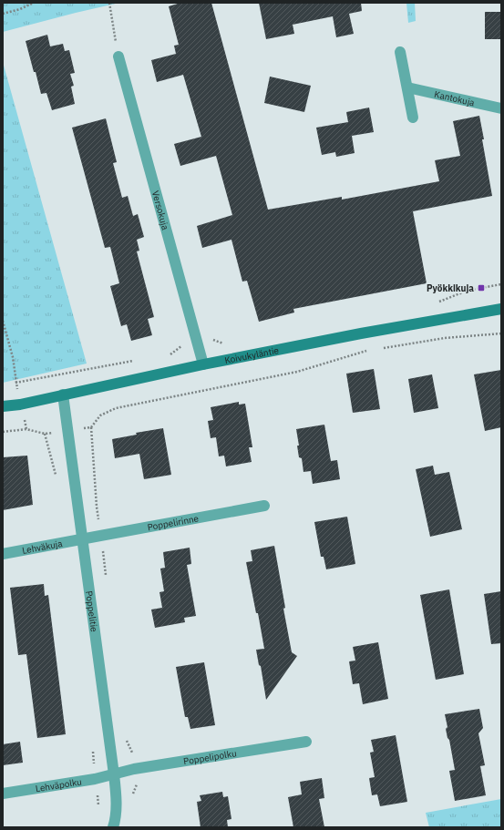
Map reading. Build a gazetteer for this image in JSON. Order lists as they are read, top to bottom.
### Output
{
  "streets": {
    "main road": ["Koivukyläntie"],
    "street": [
      "Kantokuja",
      "Versokuja",
      "Poppelirinne",
      "Lehväkuja",
      "Poppelitie",
      "Poppelipolku",
      "Lehväpolku"
    ]
  },
  "crossings": [
    ["Versokuja", "Koivukyläntie"],
    ["Koivukyläntie", "Poppelitie"],
    ["Poppelirinne", "Lehväkuja"],
    ["Poppelirinne", "Poppelitie"],
    ["Lehväkuja", "Poppelitie"],
    ["Poppelitie", "Poppelipolku"],
    ["Poppelitie", "Lehväpolku"],
    ["Poppelipolku", "Lehväpolku"]
  ],
  "places": {
    "transit": ["Pyökkikuja"]
  }
}
